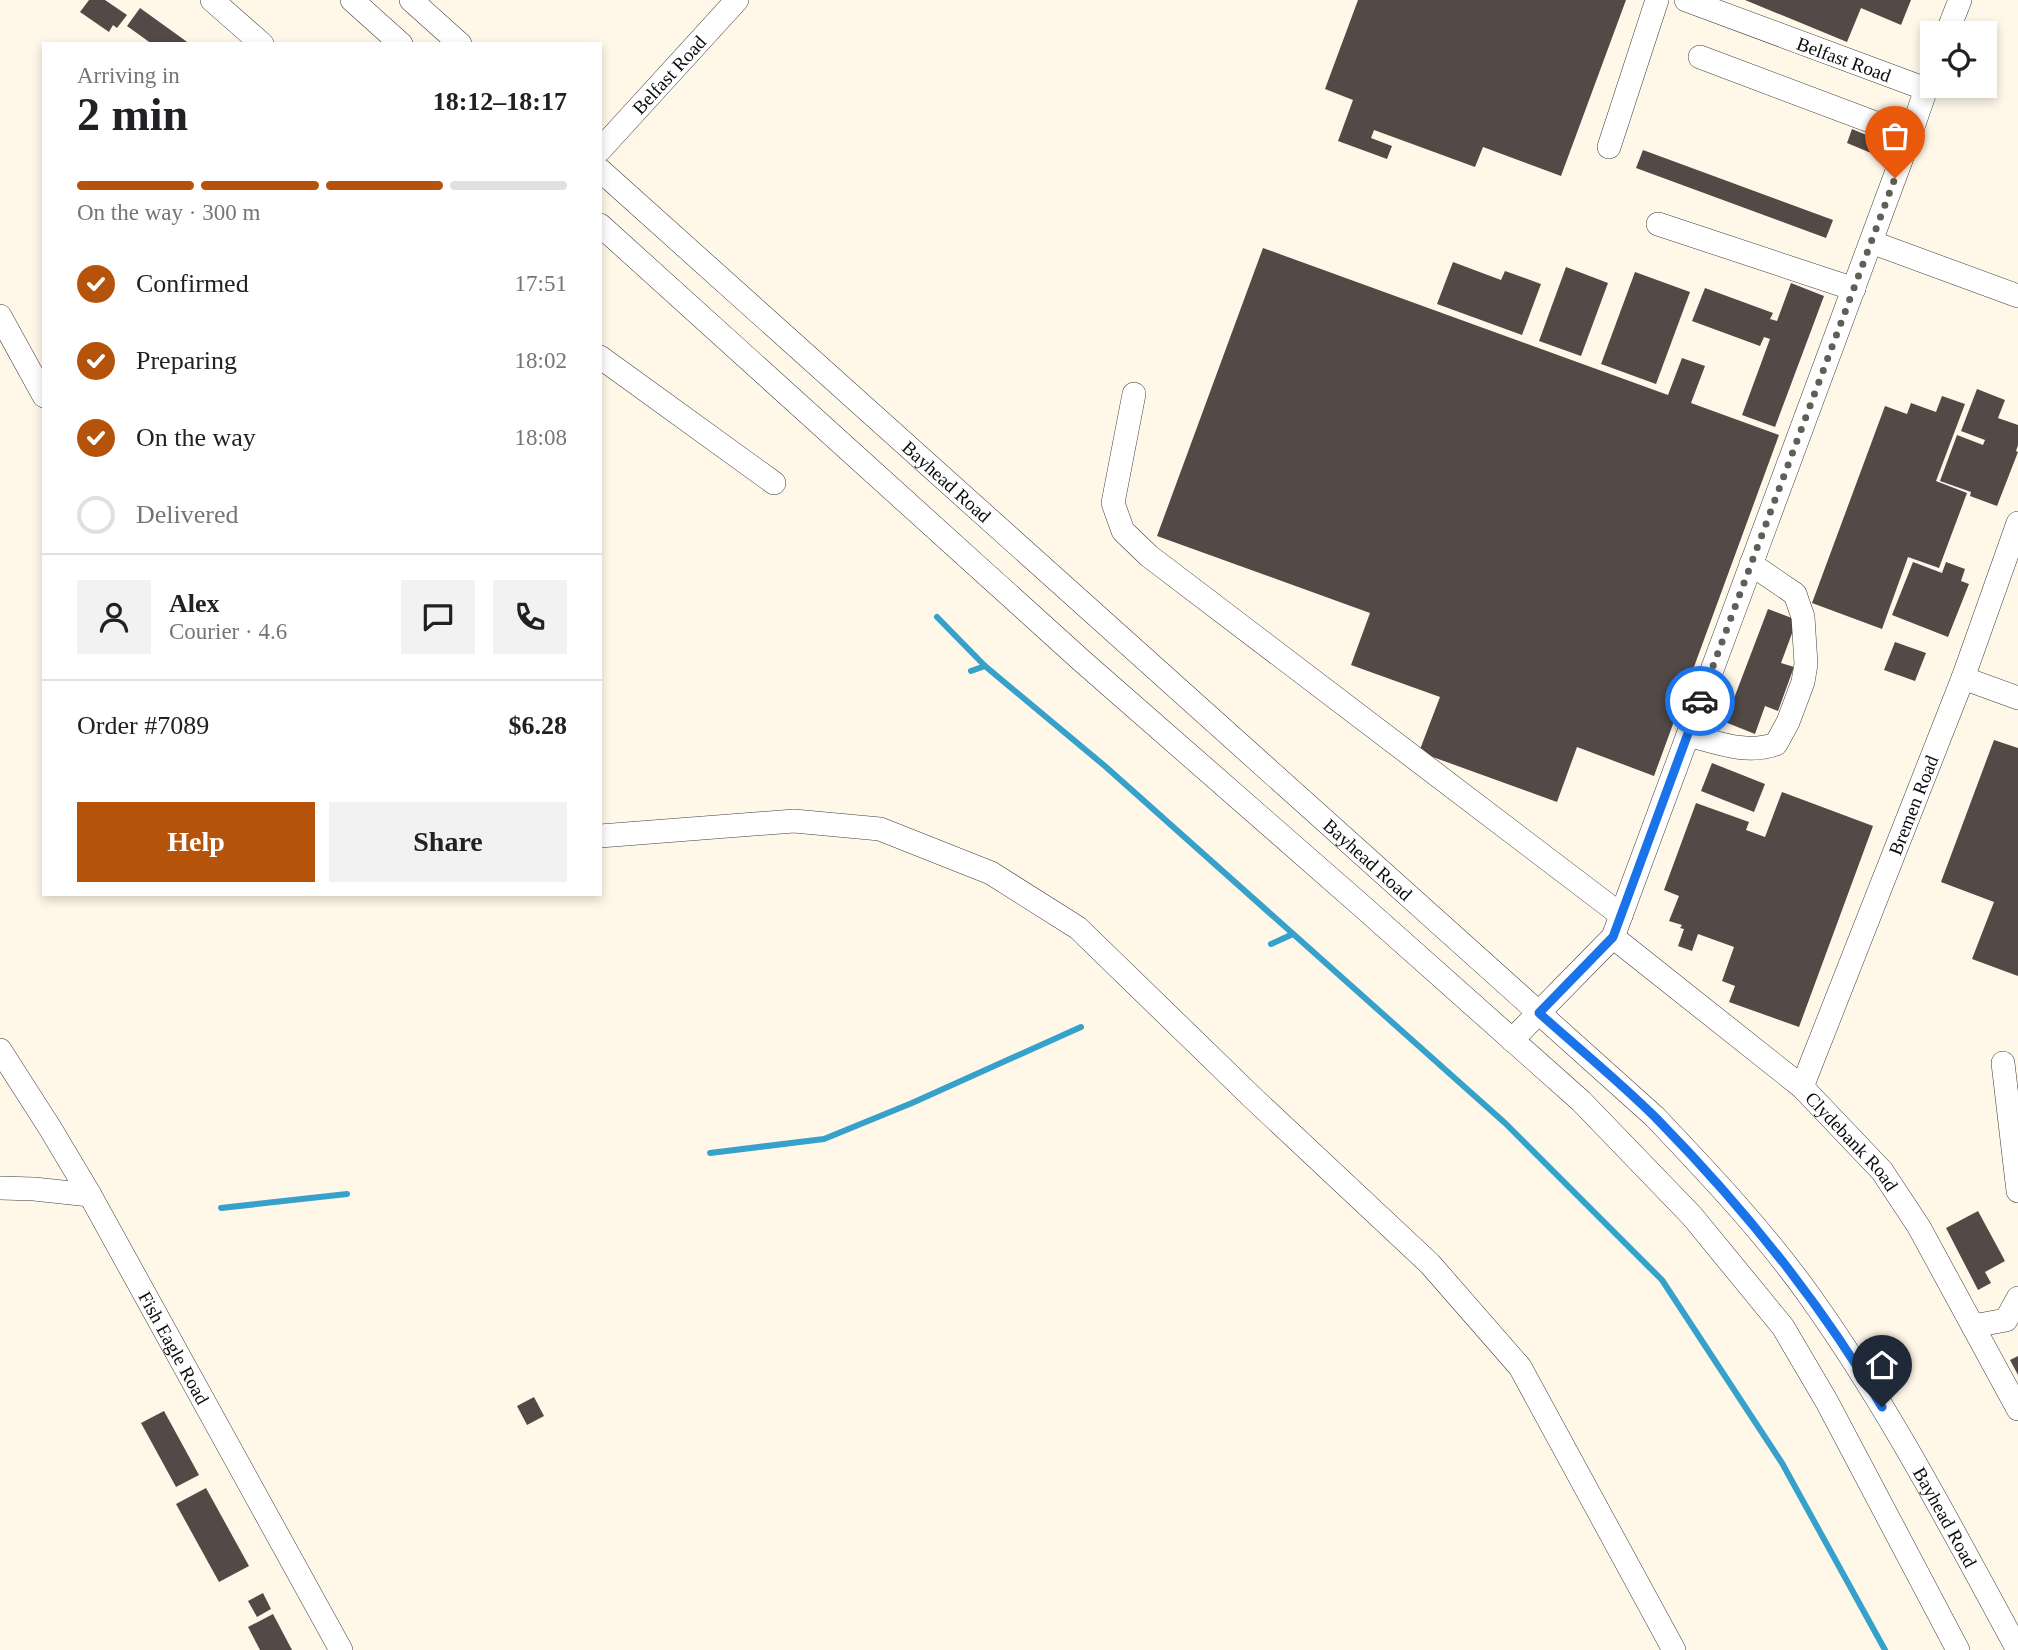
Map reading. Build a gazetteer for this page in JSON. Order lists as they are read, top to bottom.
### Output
{
  "streets": {
    "street": [
      "Belfast Road",
      "Bayhead Road",
      "Bremen Road",
      "Clydebank Road",
      "Fish Eagle Road"
    ]
  },
  "crossings": [
    ["Belfast Road", "Bayhead Road"],
    ["Belfast Road", "Clydebank Road"],
    ["Bremen Road", "Clydebank Road"]
  ],
  "page": {
    "heading": ["2 min", "Arriving in", "18:12–18:17"],
    "panel": [
      "Alex",
      "Courier · 4.6",
      "Order #7089",
      "$6.28"
    ],
    "bar": "On the way · 300 m",
    "list": [
      ["Confirmed", "17:51"],
      ["Preparing", "18:02"],
      ["On the way", "18:08"],
      "Delivered"
    ],
    "buttons": ["Help", "Share"]
  }
}
